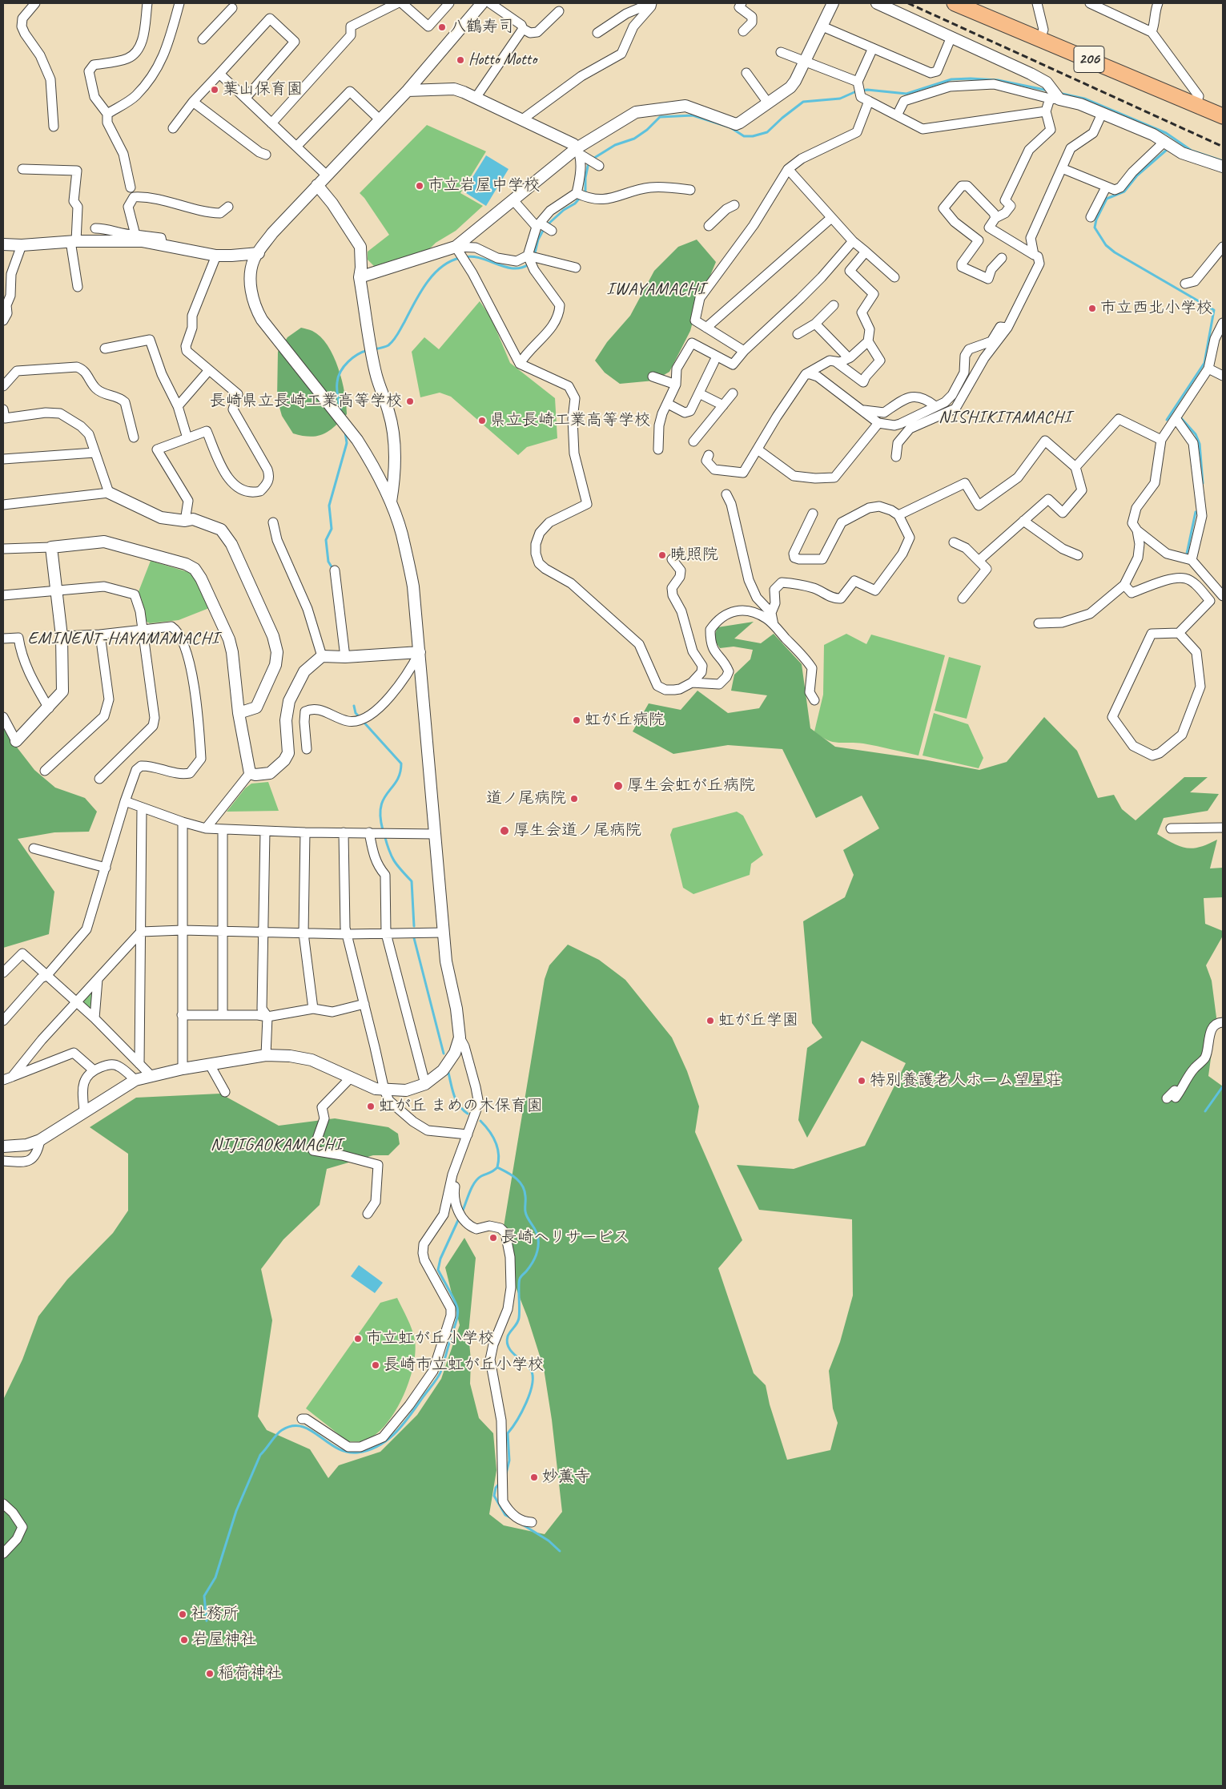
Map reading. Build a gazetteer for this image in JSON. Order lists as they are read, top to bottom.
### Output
{
  "streets": {
    "highway": ["206"]
  },
  "districts": [
    "IWAYAMACHI",
    "NISHIKITAMACHI",
    "EMINENT-HAYAMAMACHI",
    "NIJIGAOKAMACHI"
  ],
  "places": [
    "八鶴寿司",
    "Hotto Motto",
    "葉山保育園",
    "市立岩屋中学校",
    "市立西北小学校",
    "長崎県立長崎工業高等学校",
    "県立長崎工業高等学校",
    "暁照院",
    "虹が丘病院",
    "厚生会虹が丘病院",
    "道ノ尾病院",
    "厚生会道ノ尾病院",
    "虹が丘学園",
    "特別養護老人ホーム望星荘",
    "虹が丘 まめの木保育園",
    "長崎ヘリサービス",
    "市立虹が丘小学校",
    "長崎市立虹が丘小学校",
    "妙薫寺",
    "社務所",
    "岩屋神社",
    "稲荷神社"
  ]
}
